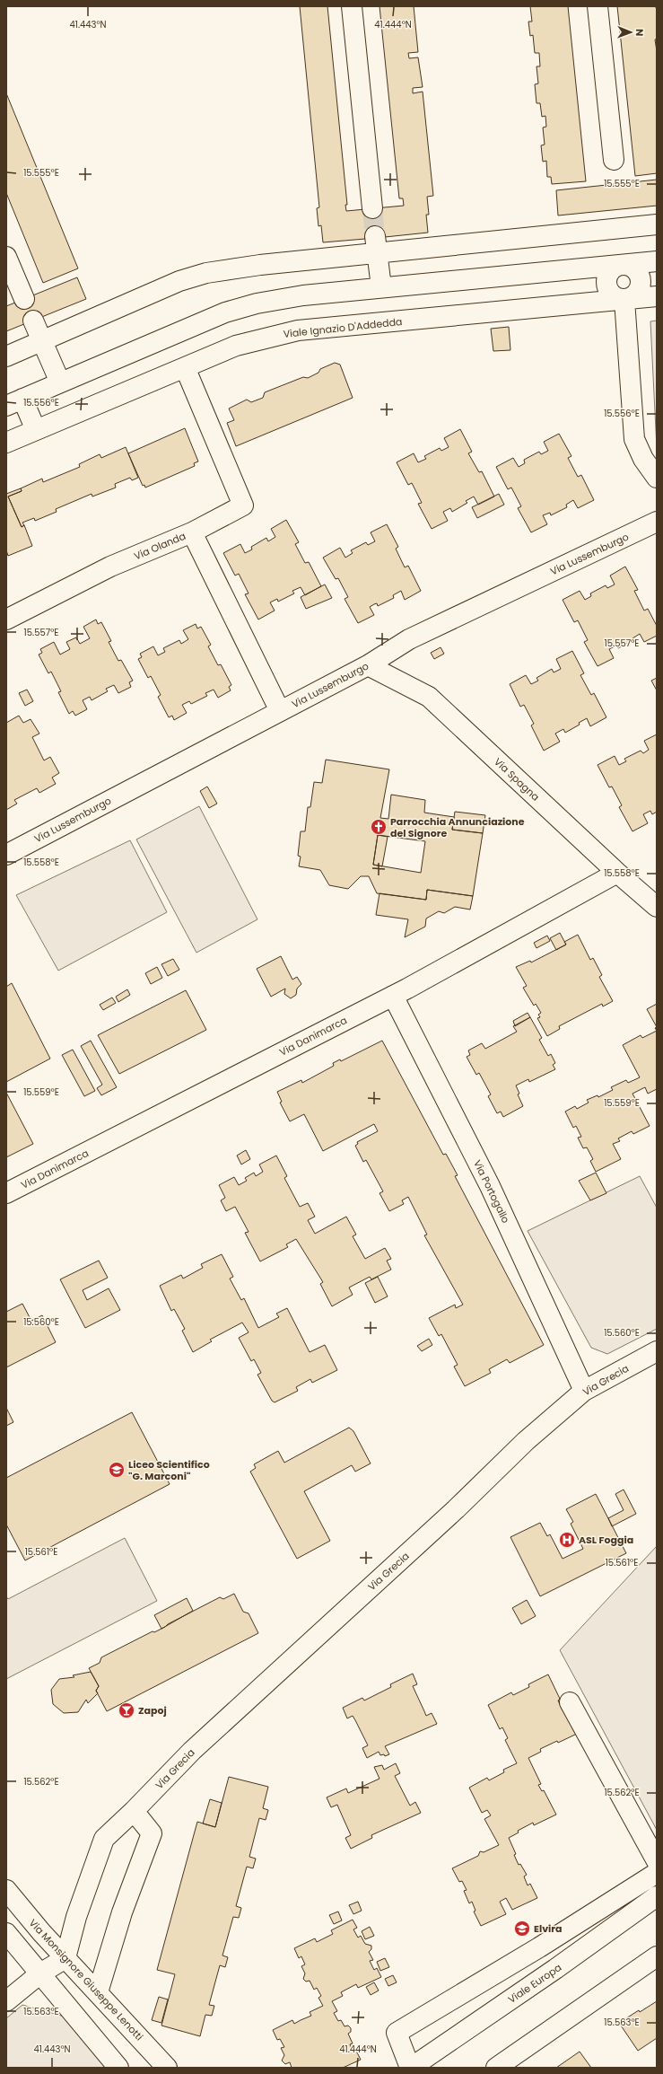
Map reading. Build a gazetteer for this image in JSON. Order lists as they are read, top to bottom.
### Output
{
  "streets": {
    "street": [
      "Viale Ignazio D'Addedda",
      "Via Olanda",
      "Via Lussemburgo",
      "Via Spagna",
      "Via Danimarca",
      "Via Portogallo",
      "Via Grecia",
      "Via Monsignore Giuseppe Lenotti",
      "Viale Europa"
    ]
  },
  "crossings": [
    ["Via Olanda", "Via Lussemburgo"],
    ["Via Lussemburgo", "Via Spagna"],
    ["Via Spagna", "Via Danimarca"],
    ["Via Danimarca", "Via Portogallo"],
    ["Via Portogallo", "Via Grecia"],
    ["Via Grecia", "Via Monsignore Giuseppe Lenotti"]
  ],
  "places": {
    "church": ["Parrocchia Annunciazione del Signore"],
    "school or university": ["Liceo Scientifico \"G. Marconi\"", "Elvira"],
    "hospital": ["ASL Foggia"],
    "bar": ["Zapoj"]
  },
  "north": "right",
  "coordinates": [
    "41.443°N",
    "41.444°N",
    "15.555°E",
    "15.556°E",
    "15.557°E",
    "15.558°E",
    "15.559°E",
    "15.560°E",
    "15.561°E",
    "15.562°E",
    "15.563°E"
  ]
}
